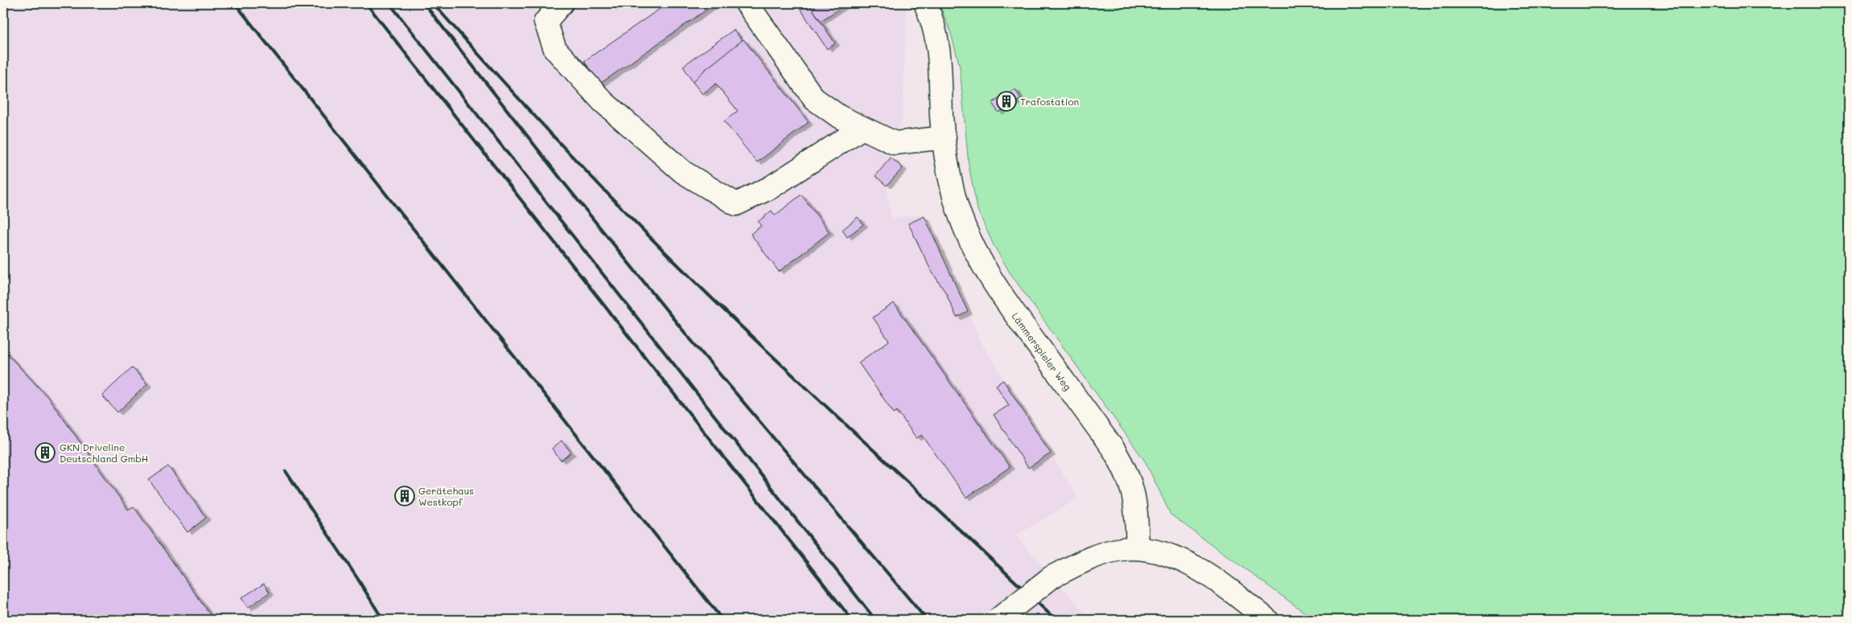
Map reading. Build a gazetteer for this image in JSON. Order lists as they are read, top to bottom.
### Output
{
  "streets": {
    "street": ["Lämmerspieler Weg"]
  },
  "places": {
    "building": ["Trafostation", "GKN Driveline Deutschland GmbH", "Gerätehaus Westkopf"]
  }
}
